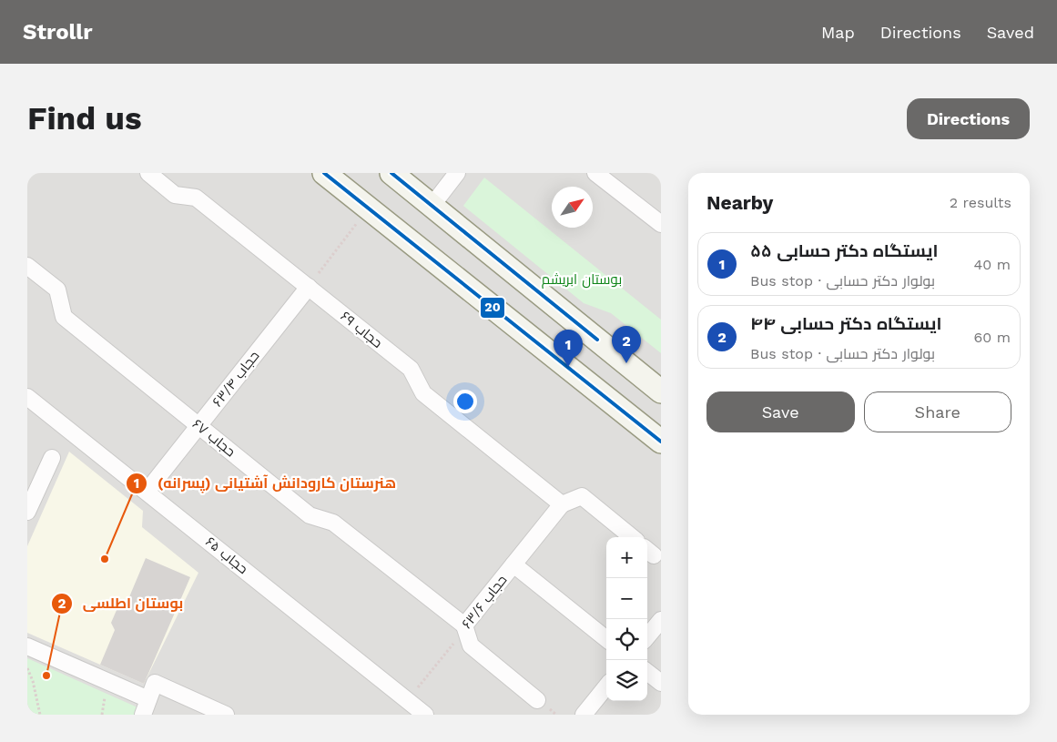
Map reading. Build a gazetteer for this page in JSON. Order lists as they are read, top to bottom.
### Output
{
  "streets": {
    "street": [
      "حجاب ۶۹",
      "حجاب ۶۳/۴",
      "حجاب ۶۷",
      "حجاب ۶۵",
      "حجاب ۶۳/۶"
    ]
  },
  "crossings": [
    ["حجاب ۶۹", "حجاب ۶۳/۴"],
    ["حجاب ۶۹", "حجاب ۶۳/۶"],
    ["حجاب ۶۳/۴", "حجاب ۶۷"],
    ["حجاب ۶۳/۴", "حجاب ۶۵"],
    ["حجاب ۶۷", "حجاب ۶۳/۶"],
    ["حجاب ۶۵", "حجاب ۶۳/۶"]
  ],
  "parks": ["بوستان ابریشم"],
  "places": ["هنرستان کارودانش آشتیانی (پسرانه)", "بوستان اطلسی"],
  "lines": ["transit line 20"],
  "north": "top right",
  "page": {
    "header": "Strollr",
    "nav": ["Map", "Directions", "Saved"],
    "buttons": [
      "Directions",
      ["Save", "Share"]
    ],
    "title": "Find us",
    "heading": ["Nearby", "2 results"],
    "list": [
      {
        "mark": "1",
        "name": "ایستگاه دکتر حسابی ۵۵",
        "note": "Bus stop · بولوار دکتر حسابی",
        "value": "40 m"
      },
      {
        "mark": "2",
        "name": "ایستگاه دکتر حسابی ۴۴",
        "note": "Bus stop · بولوار دکتر حسابی",
        "value": "60 m"
      }
    ],
    "pins": ["2", "1"],
    "map_buttons": ["+", "−"]
  }
}
